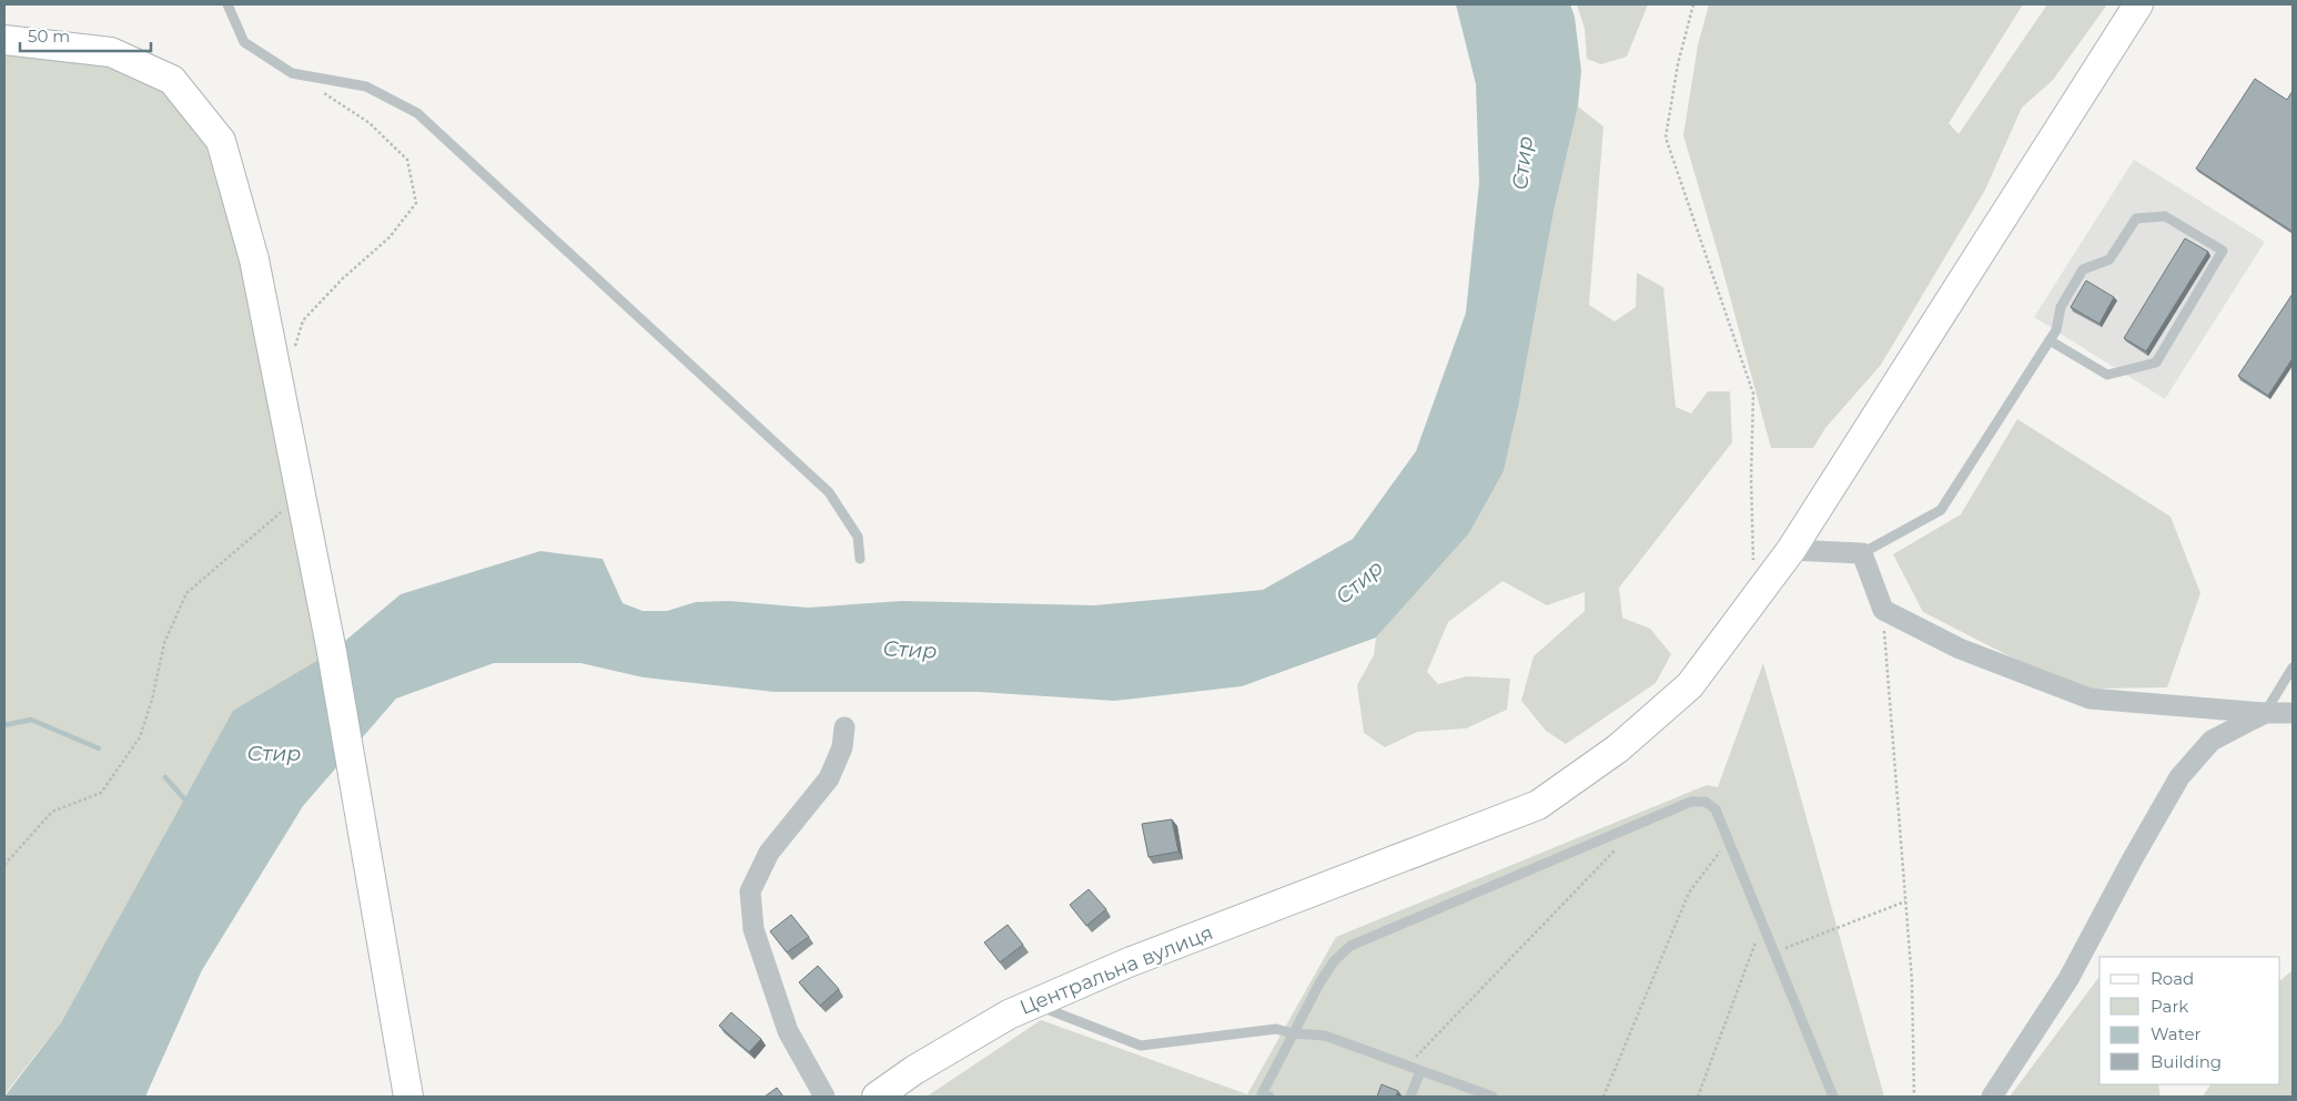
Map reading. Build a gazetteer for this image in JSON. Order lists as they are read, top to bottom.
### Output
{
  "streets": {
    "street": ["Центральна вулиця"]
  },
  "water": ["Стир"],
  "legend": [
    "Road",
    "Park",
    "Water",
    "Building"
  ],
  "scale_bar": "50 m"
}
